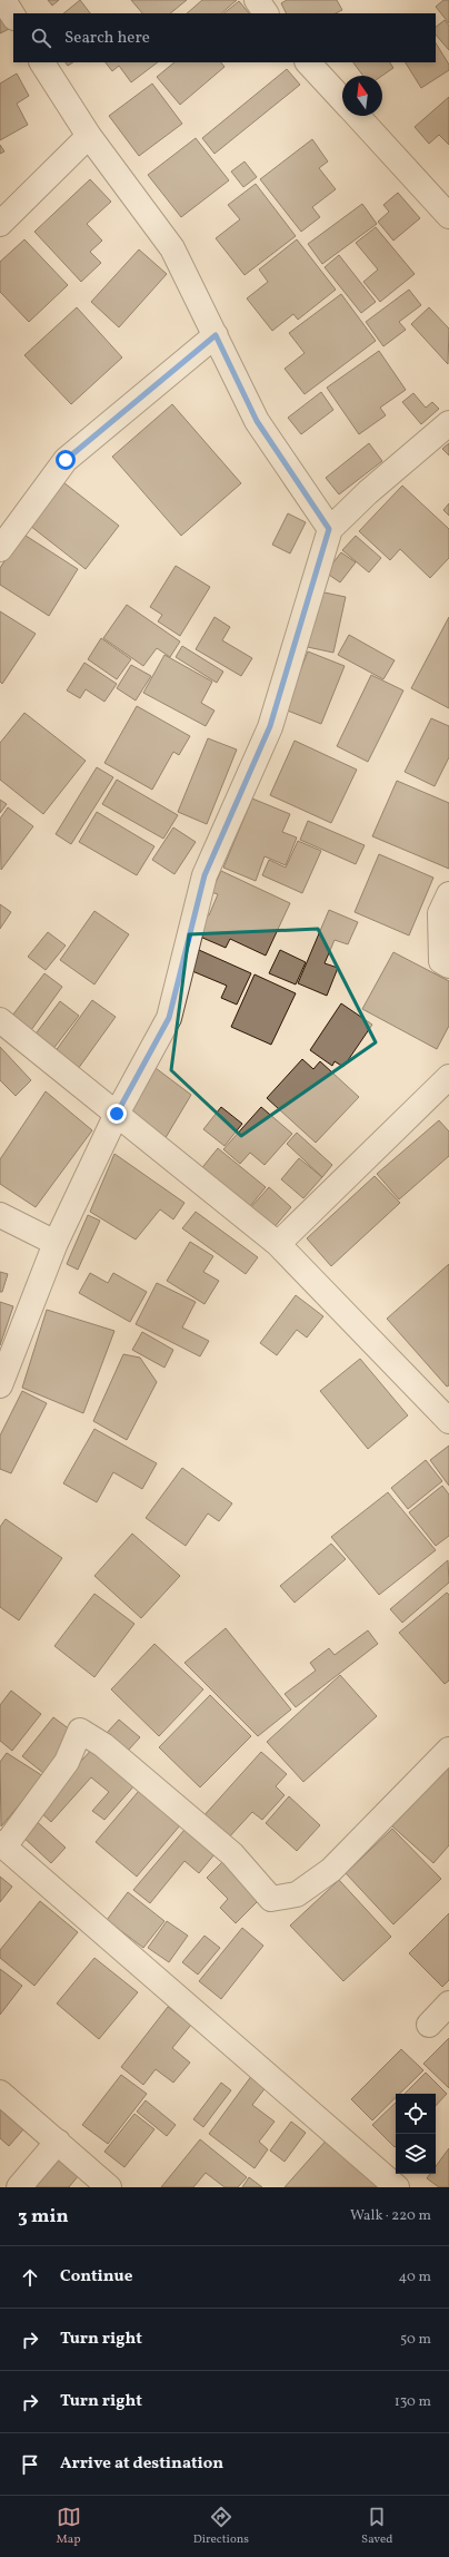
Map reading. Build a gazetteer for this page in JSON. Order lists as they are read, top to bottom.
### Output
{
  "north": "top",
  "page": {
    "search": "Search here",
    "heading": ["3 min", "Walk · 220 m"],
    "list": [
      ["Continue", "40 m"],
      ["Turn right", "50 m"],
      ["Turn right", "130 m"],
      "Arrive at destination"
    ],
    "nav": ["Map", "Directions", "Saved"]
  }
}
